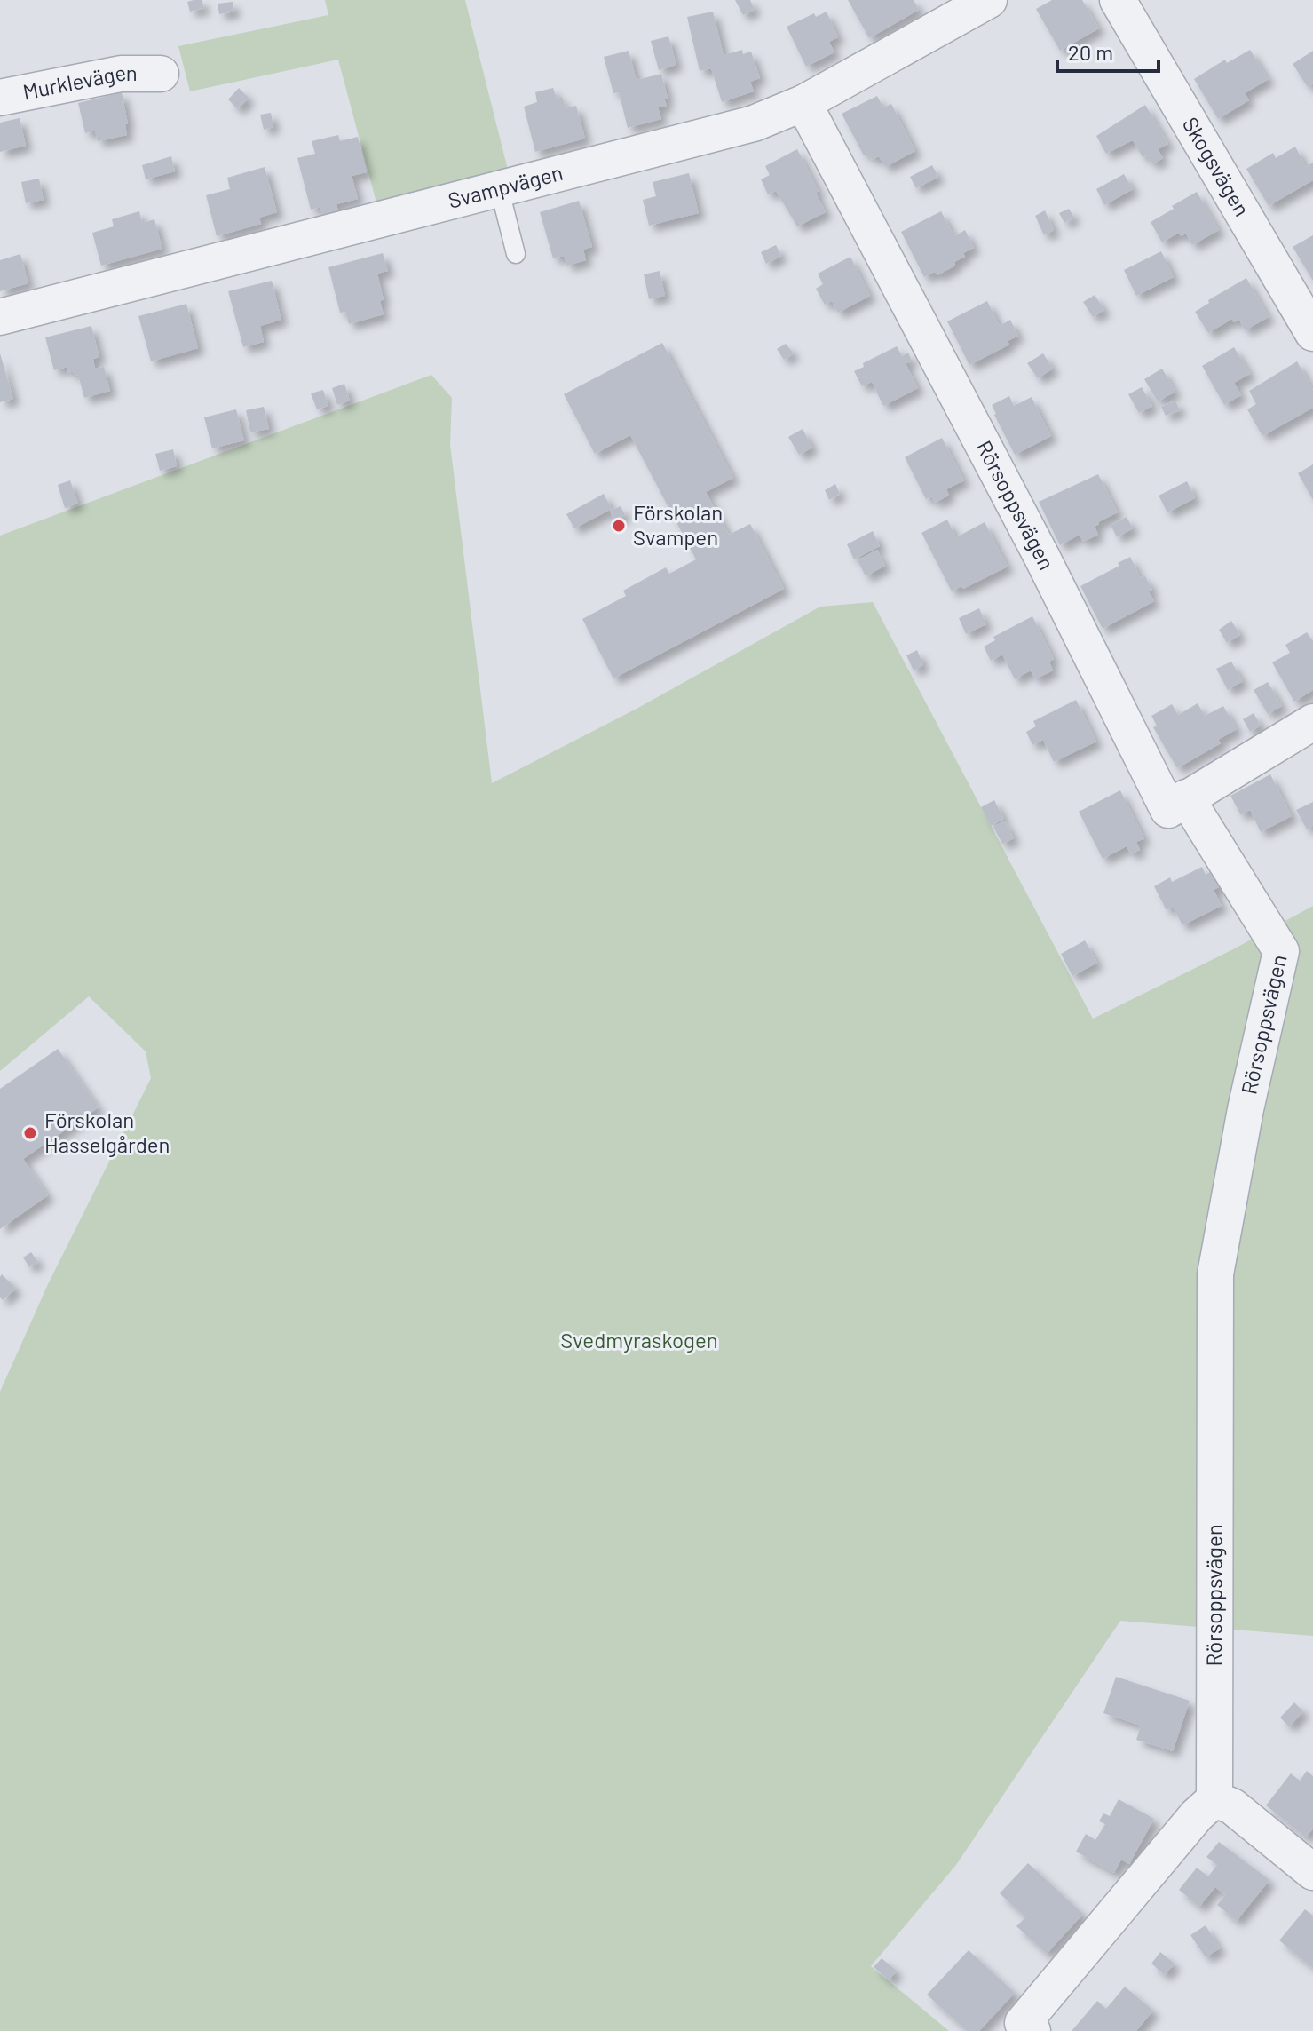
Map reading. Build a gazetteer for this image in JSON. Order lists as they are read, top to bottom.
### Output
{
  "streets": {
    "street": [
      "Murklevägen",
      "Skogsvägen",
      "Svampvägen",
      "Rörsoppsvägen"
    ]
  },
  "crossings": [
    ["Svampvägen", "Rörsoppsvägen"]
  ],
  "parks": ["Svedmyraskogen"],
  "places": ["Förskolan Svampen", "Förskolan Hasselgården"],
  "scale_bar": "20 m"
}
